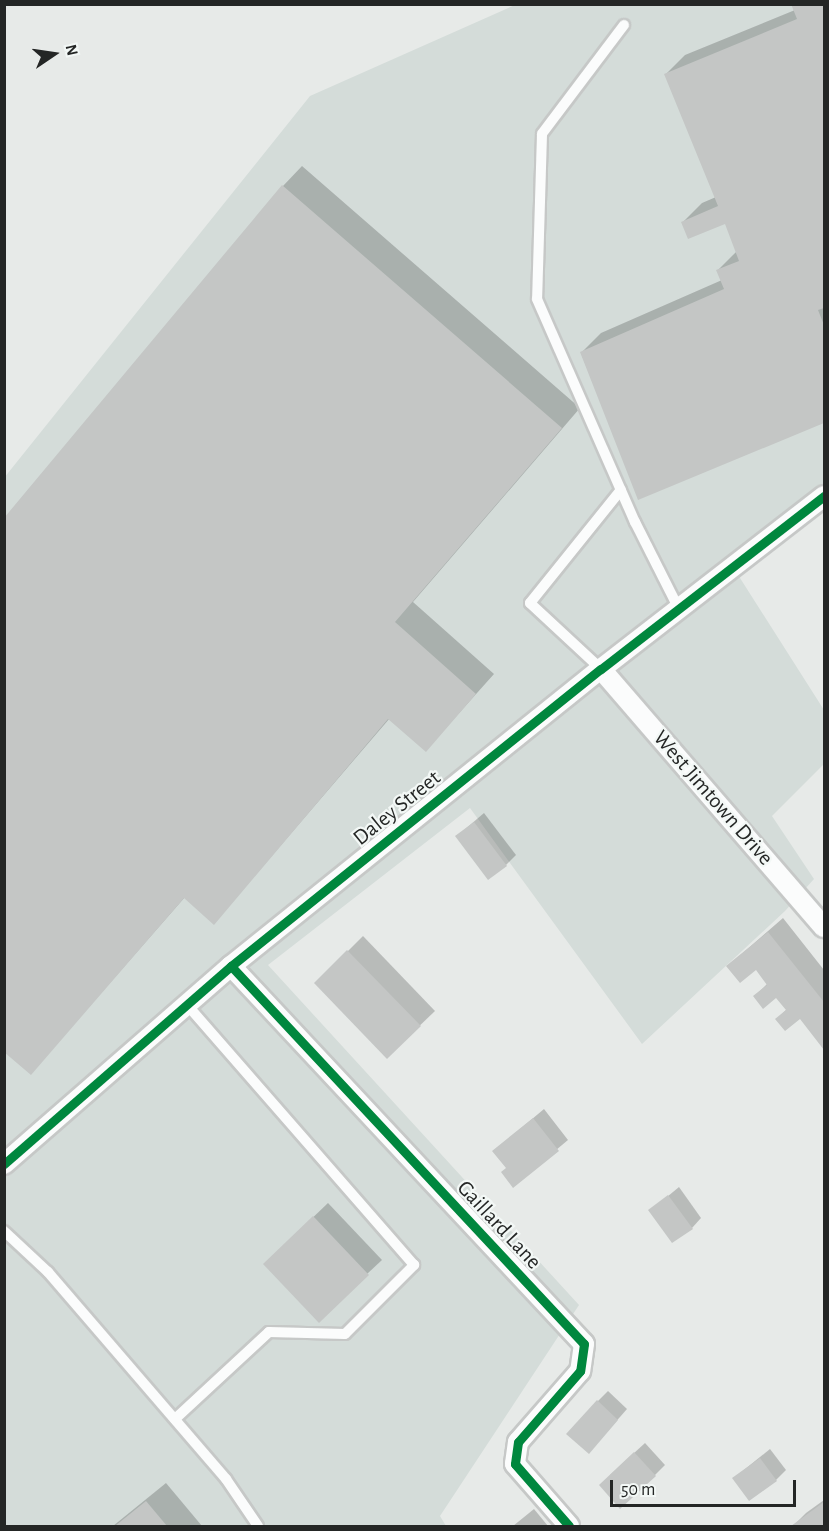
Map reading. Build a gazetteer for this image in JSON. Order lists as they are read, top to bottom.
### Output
{
  "streets": {
    "street": ["West Jimtown Drive", "Daley Street", "Gaillard Lane"]
  },
  "crossings": [
    ["West Jimtown Drive", "Daley Street"],
    ["Daley Street", "Gaillard Lane"]
  ],
  "scale_bar": "50 m",
  "north": "right"
}
